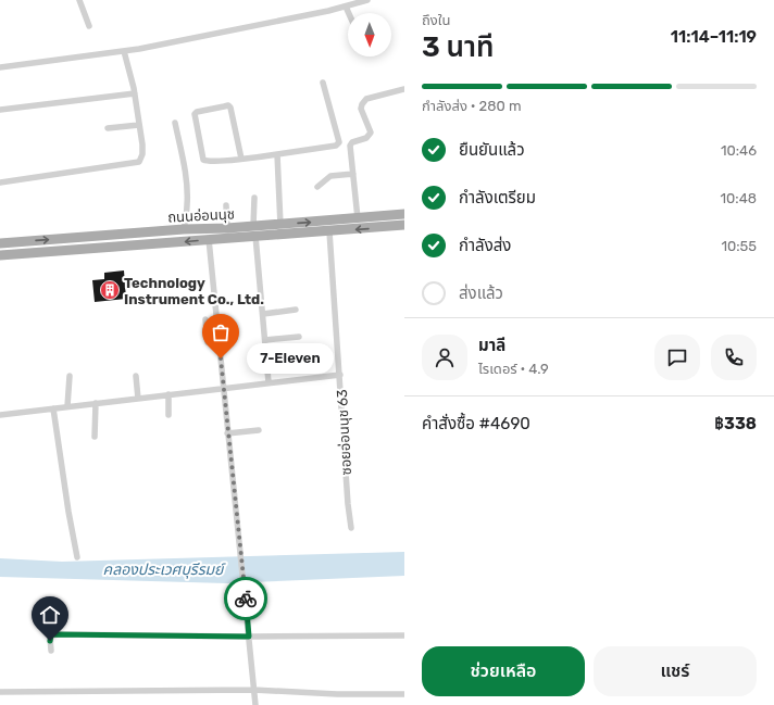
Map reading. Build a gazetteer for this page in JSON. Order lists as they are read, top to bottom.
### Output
{
  "streets": {
    "main road": ["ถนนอ่อนนุช"],
    "street": ["ซอยอ่อนนุช 63"]
  },
  "crossings": [
    ["ถนนอ่อนนุช", "ซอยอ่อนนุช 63"]
  ],
  "water": ["คลองประเวศบุรีรมย์"],
  "places": {
    "building": ["Technology Instrument Co., Ltd."],
    "other": ["7-Eleven"]
  },
  "north": "bottom",
  "page": {
    "heading": ["3 นาที", "ถึงใน", "11:14–11:19"],
    "panel": [
      "มาลี",
      "ไรเดอร์ · 4.9",
      "คำสั่งซื้อ #4690",
      "฿338"
    ],
    "bar": "กำลังส่ง · 280 m",
    "list": [
      ["ยืนยันแล้ว", "10:46"],
      ["กำลังเตรียม", "10:48"],
      ["กำลังส่ง", "10:55"],
      "ส่งแล้ว"
    ],
    "bubble": "7-Eleven",
    "buttons": ["ช่วยเหลือ", "แชร์"]
  }
}
